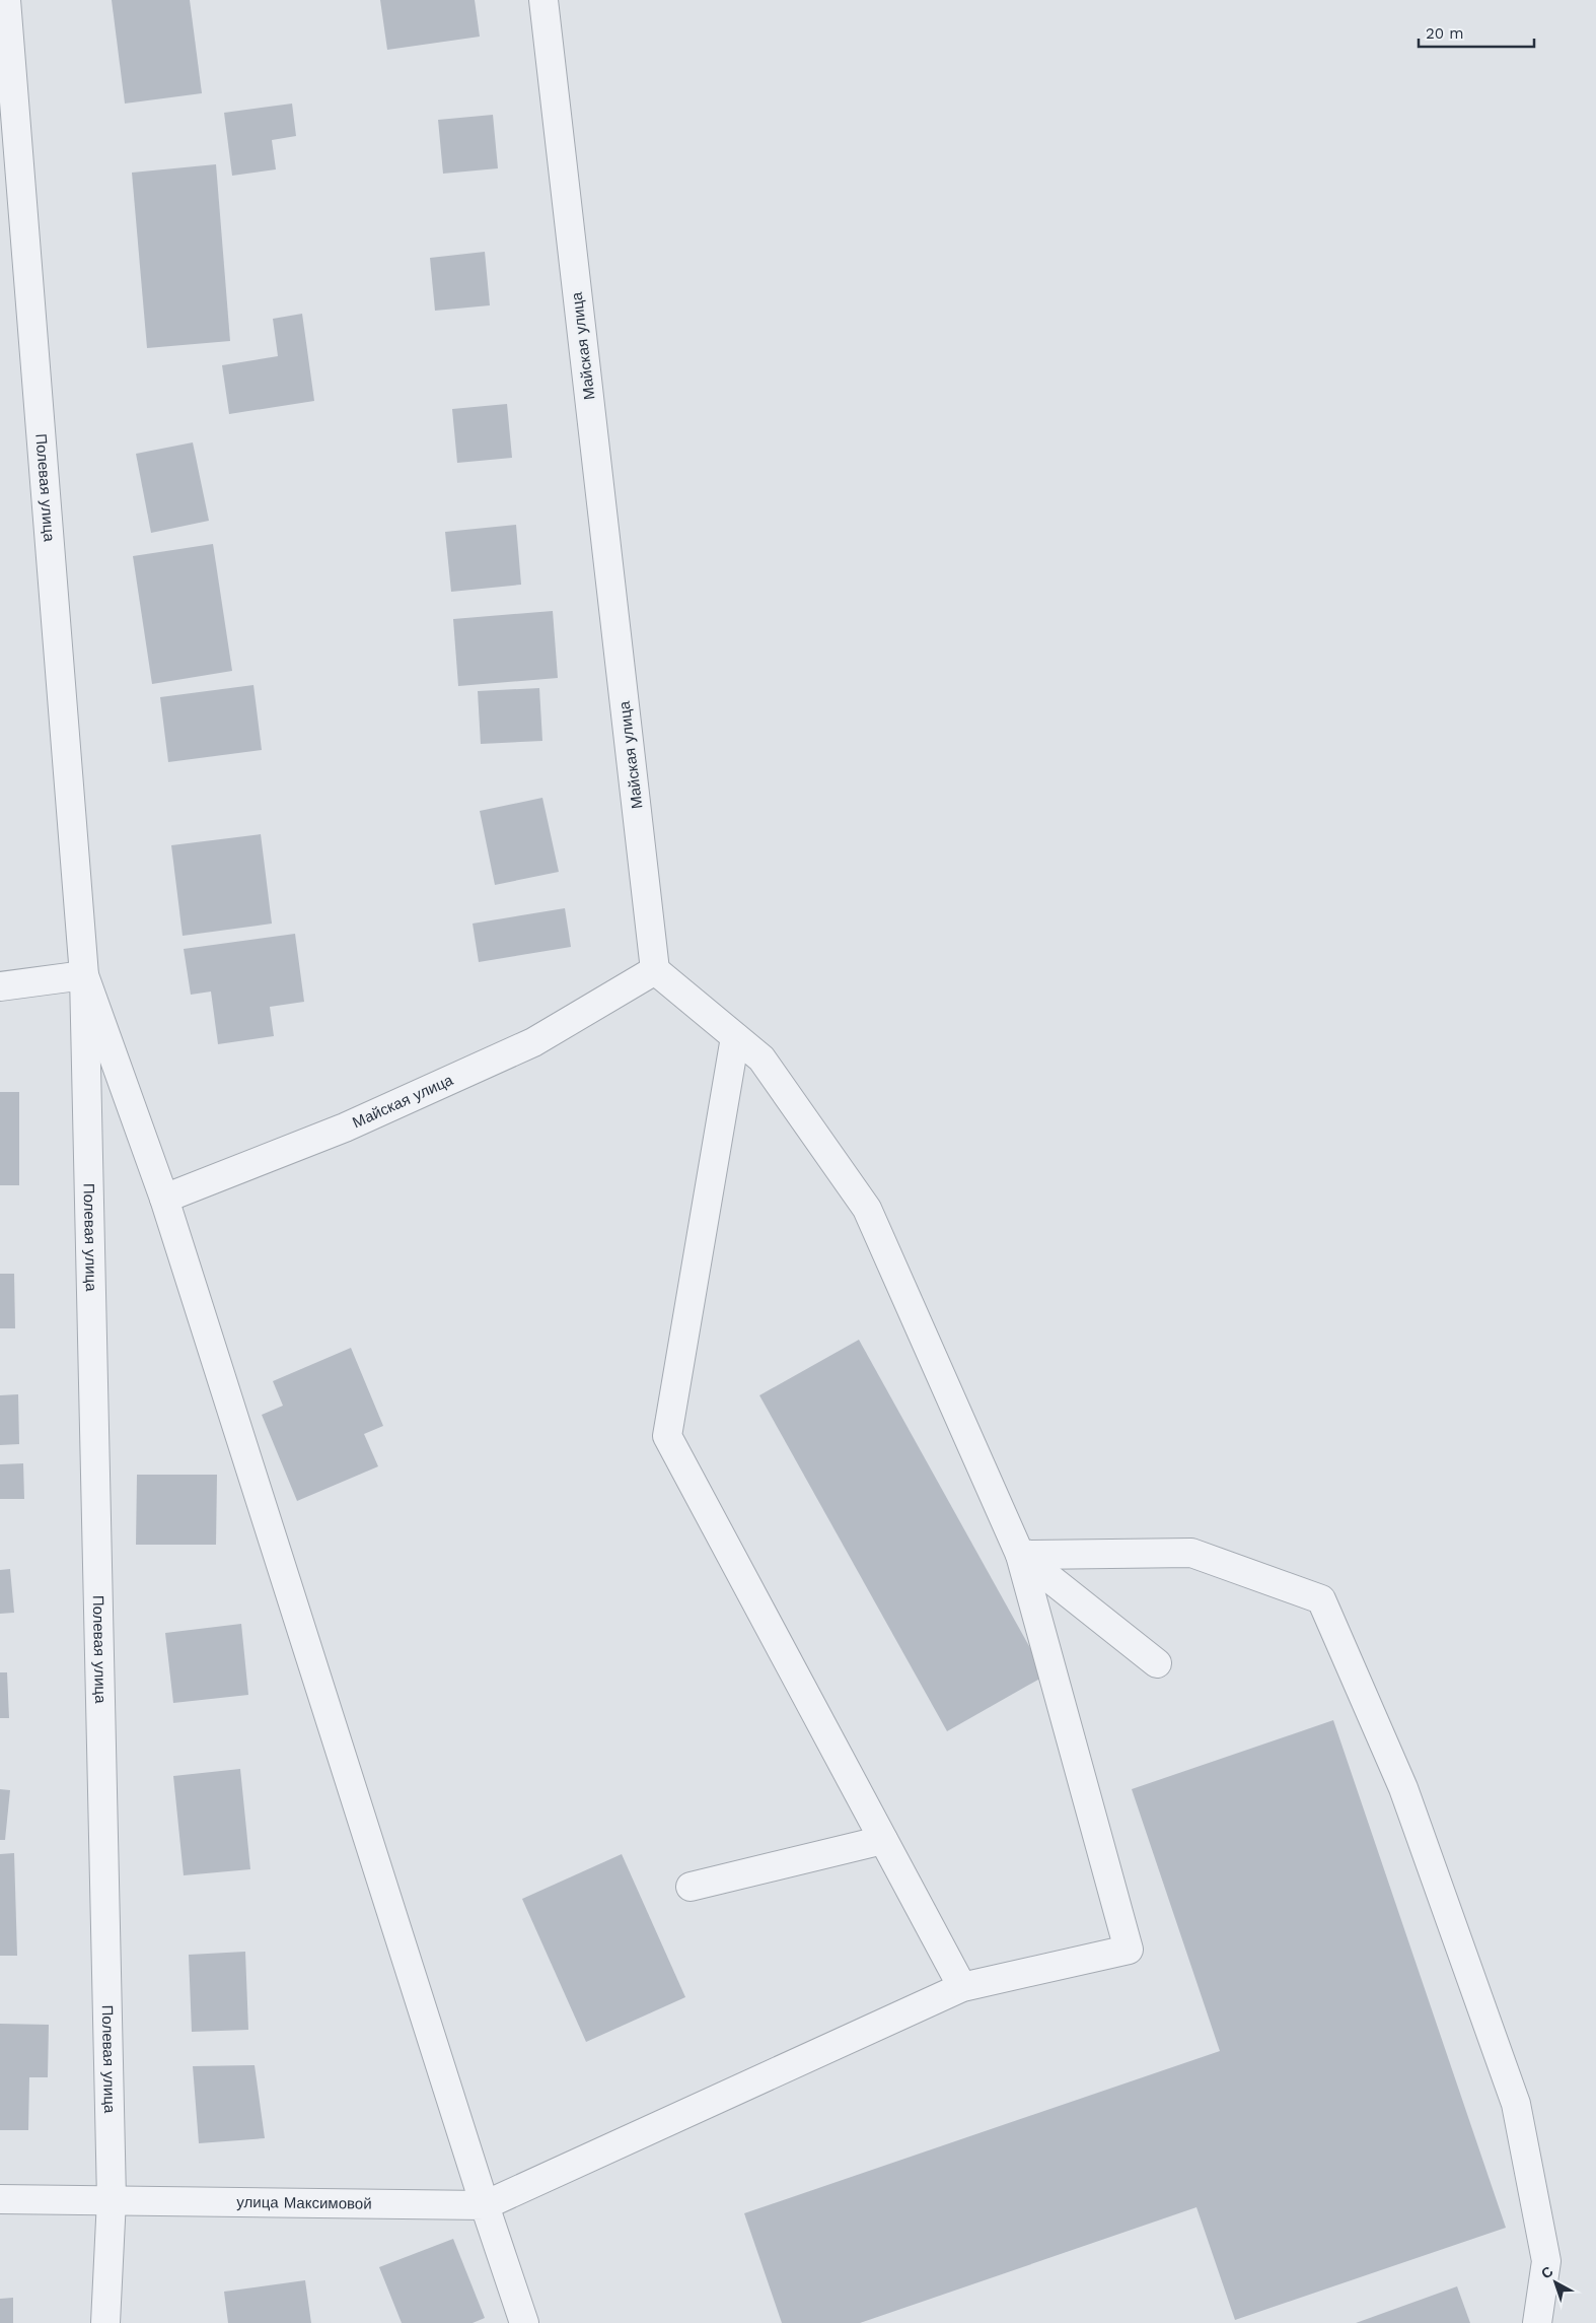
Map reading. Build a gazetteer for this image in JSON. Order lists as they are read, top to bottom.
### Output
{
  "streets": {
    "street": ["Майская улица", "Полевая улица", "улица Максимовой"]
  },
  "crossings": [
    ["Майская улица", "Полевая улица"],
    ["Полевая улица", "улица Максимовой"]
  ],
  "scale_bar": "20 m",
  "north": "top left"
}
